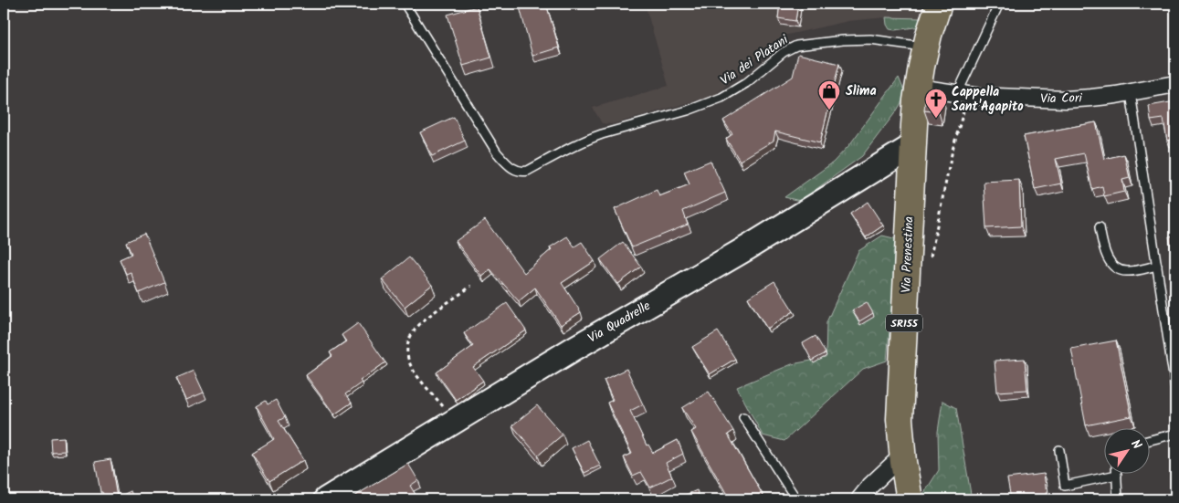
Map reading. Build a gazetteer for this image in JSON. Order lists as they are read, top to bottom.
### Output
{
  "streets": {
    "main road": ["Via Prenestina", "SR155"],
    "street": ["Via Cori", "Via Quadrelle"],
    "lane": ["Via dei Platani"]
  },
  "crossings": [
    ["Via dei Platani", "SR155"],
    ["Via Cori", "SR155"],
    ["Via Prenestina", "Via Quadrelle"],
    ["Via Prenestina", "SR155"],
    ["Via Quadrelle", "SR155"]
  ],
  "places": {
    "shop": ["Slima"],
    "church": ["Cappella Sant'Agapito"]
  },
  "north": "top right"
}
